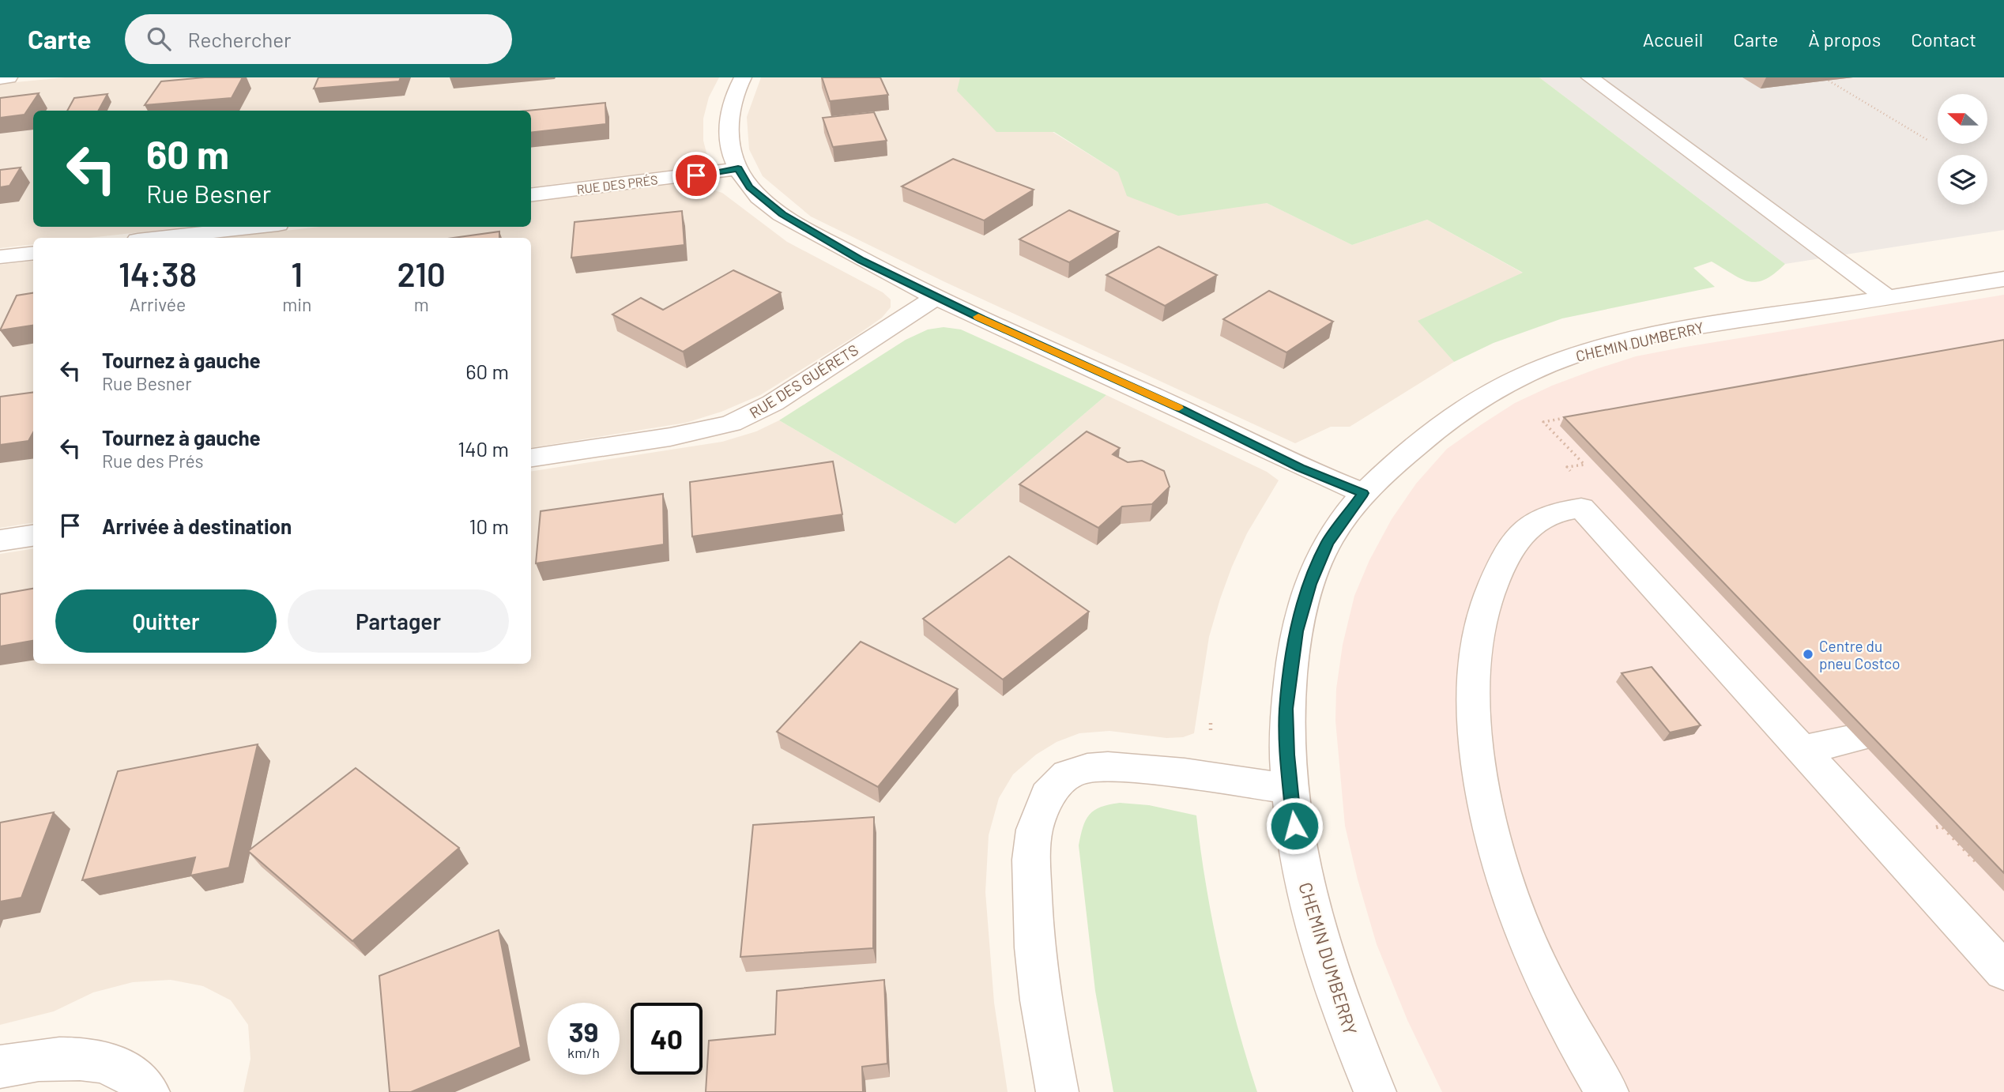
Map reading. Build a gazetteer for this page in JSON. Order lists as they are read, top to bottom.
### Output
{
  "streets": {
    "street": ["RUE DES PRÉS", "CHEMIN DUMBERRY", "RUE DES GUÉRETS"]
  },
  "places": ["Centre du pneu Costco"],
  "north": "left",
  "page": {
    "header": "Carte",
    "search": "Rechercher",
    "nav": [
      "Accueil",
      "Carte",
      "À propos",
      "Contact"
    ],
    "turn": ["60 m", "Rue Besner"],
    "eta": [
      "14:38",
      "Arrivée",
      "1",
      "min",
      "210",
      "m"
    ],
    "list": [
      {
        "name": "Tournez à gauche",
        "note": "Rue Besner",
        "value": "60 m"
      },
      {
        "name": "Tournez à gauche",
        "note": "Rue des Prés",
        "value": "140 m"
      },
      {
        "name": "Arrivée à destination",
        "value": "10 m"
      }
    ],
    "buttons": ["Quitter", "Partager"],
    "speed": "39 km/h",
    "limit": "40"
  }
}
